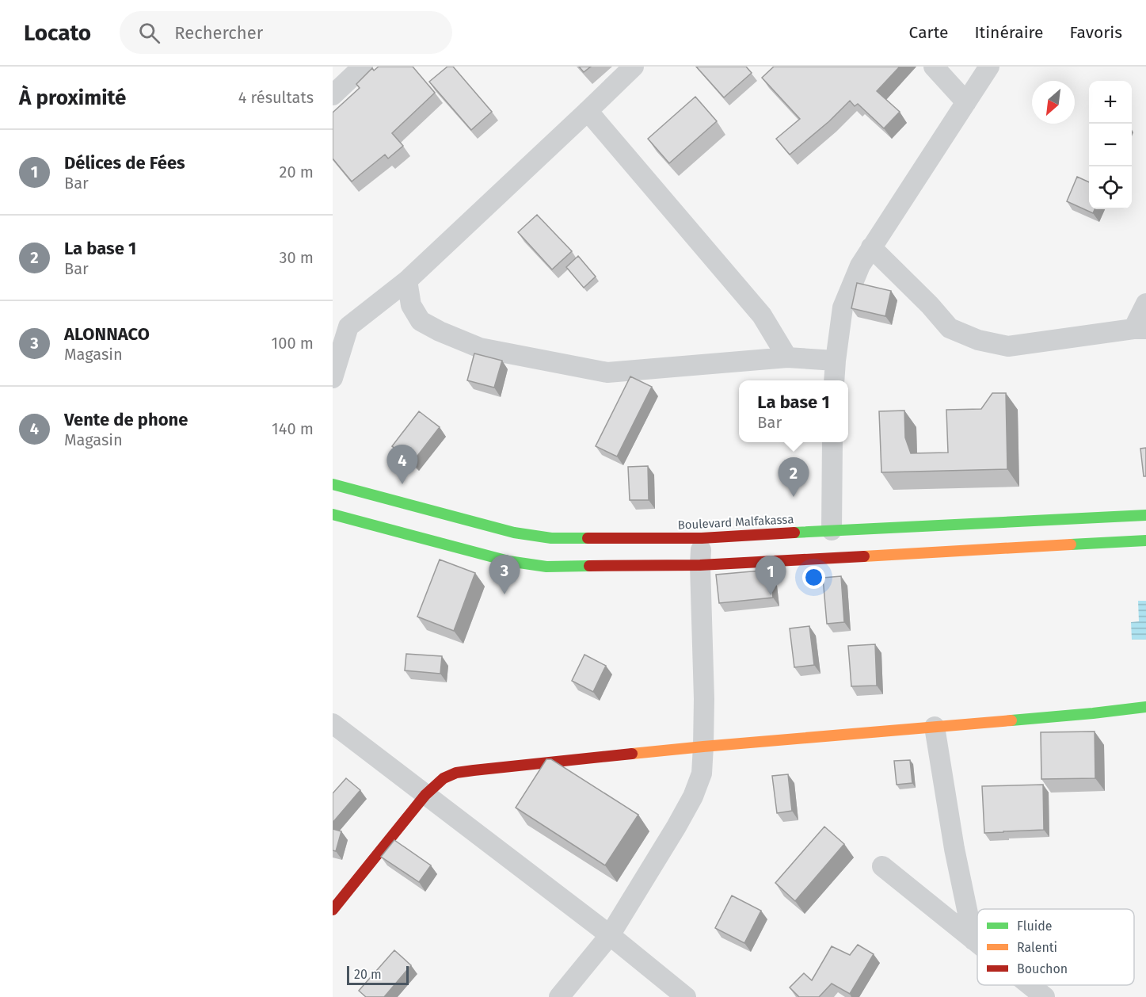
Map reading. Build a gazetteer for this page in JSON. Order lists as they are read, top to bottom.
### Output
{
  "streets": {
    "main road": ["Boulevard Malfakassa"]
  },
  "legend": ["Fluide", "Ralenti", "Bouchon"],
  "scale_bar": "20 m",
  "north": "bottom left",
  "page": {
    "header": "Locato",
    "search": "Rechercher",
    "nav": ["Carte", "Itinéraire", "Favoris"],
    "heading": ["À proximité", "4 résultats"],
    "map_buttons": ["+", "−"],
    "list": [
      {
        "mark": "1",
        "name": "Délices de Fées",
        "note": "Bar",
        "value": "20 m"
      },
      {
        "mark": "2",
        "name": "La base 1",
        "note": "Bar",
        "value": "30 m"
      },
      {
        "mark": "3",
        "name": "ALONNACO",
        "note": "Magasin",
        "value": "100 m"
      },
      {
        "mark": "4",
        "name": "Vente de phone",
        "note": "Magasin",
        "value": "140 m"
      }
    ],
    "popup": ["La base 1", "Bar"],
    "pins": [
      "4",
      "2",
      "3",
      "1"
    ],
    "scale": "20 m"
  }
}
